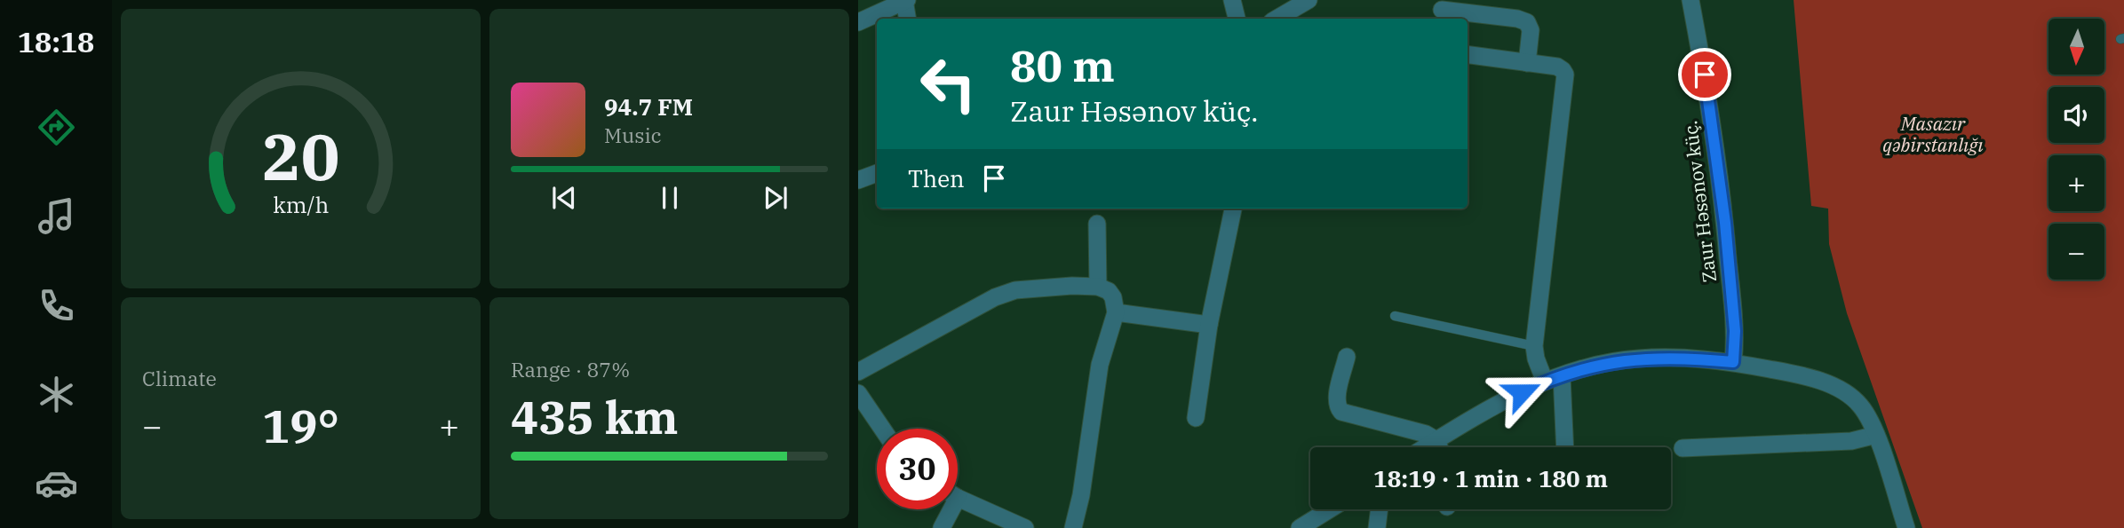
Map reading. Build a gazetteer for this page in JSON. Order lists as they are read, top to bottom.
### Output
{
  "streets": {
    "street": ["Zaur Həsənov küç."]
  },
  "parks": ["Masazır qəbirstanlığı"],
  "north": "bottom",
  "page": {
    "tabs": "18:18",
    "map_buttons": ["+", "−"],
    "turn": ["80 m", "Zaur Həsənov küç."],
    "song": ["94.7 FM", "Music"],
    "then": "Then",
    "tile": [
      "Climate",
      ["Range · 87%", "435 km"]
    ],
    "heat": ["−", "19°", "+"],
    "limit": "30",
    "trip": "18:19 · 1 min · 180 m",
    "gauge": ["20", "km/h"]
  }
}
